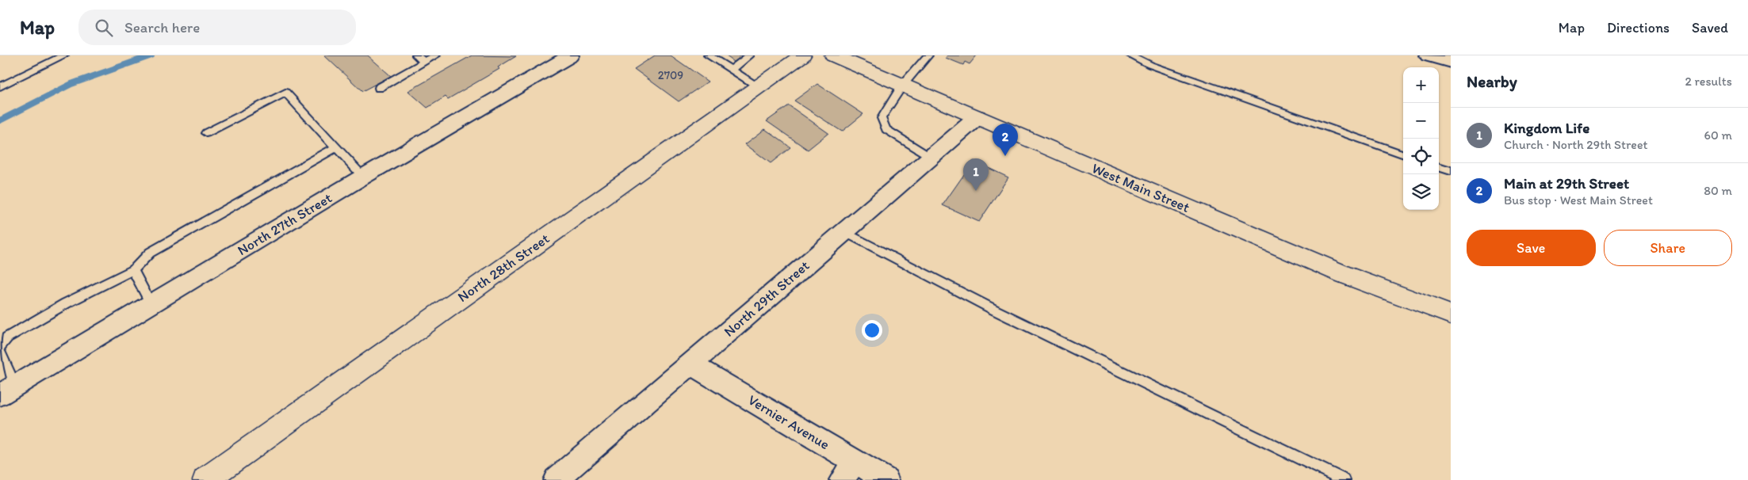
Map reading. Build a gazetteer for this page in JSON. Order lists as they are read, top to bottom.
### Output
{
  "streets": {
    "street": [
      "West Main Street",
      "North 27th Street",
      "North 28th Street",
      "North 29th Street",
      "Vernier Avenue"
    ]
  },
  "crossings": [
    ["West Main Street", "North 29th Street"],
    ["North 29th Street", "Vernier Avenue"]
  ],
  "house_numbers": ["2709"],
  "page": {
    "header": "Map",
    "search": "Search here",
    "nav": ["Map", "Directions", "Saved"],
    "heading": ["Nearby", "2 results"],
    "map_buttons": ["+", "−"],
    "list": [
      {
        "mark": "1",
        "name": "Kingdom Life",
        "note": "Church · North 29th Street",
        "value": "60 m"
      },
      {
        "mark": "2",
        "name": "Main at 29th Street",
        "note": "Bus stop · West Main Street",
        "value": "80 m"
      }
    ],
    "pins": ["2", "1"],
    "buttons": ["Save", "Share"]
  }
}
